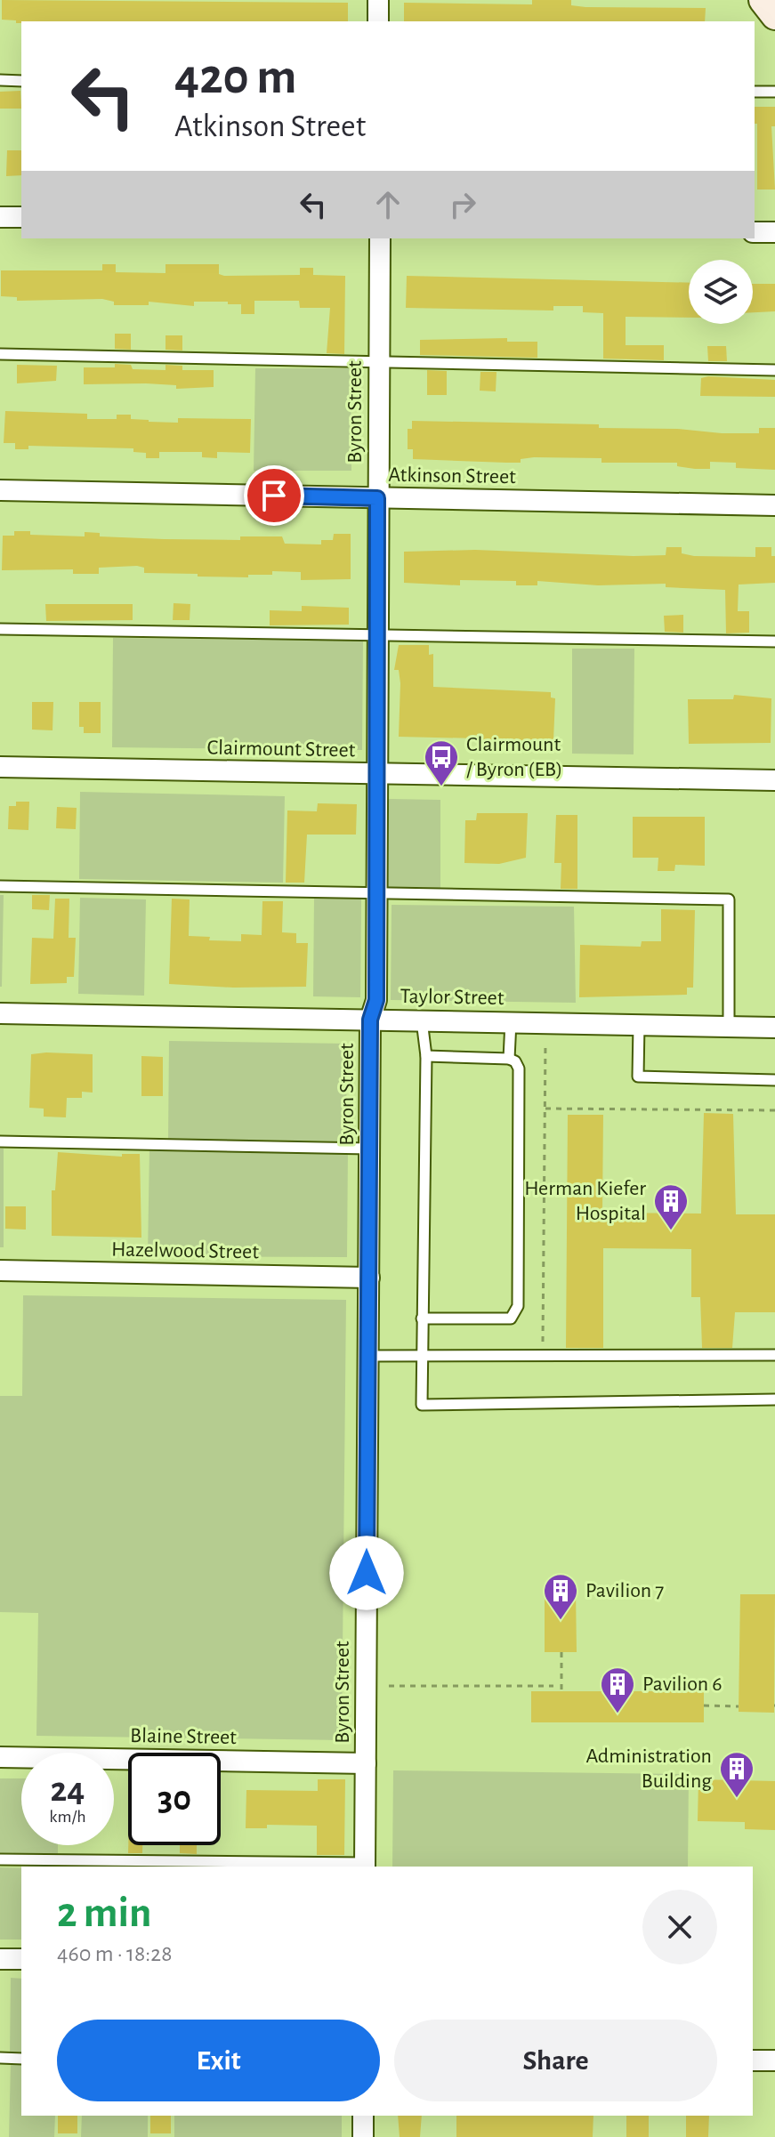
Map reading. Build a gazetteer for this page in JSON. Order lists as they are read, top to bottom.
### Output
{
  "streets": {
    "street": [
      "Byron Street",
      "Atkinson Street",
      "Clairmount Street",
      "Taylor Street",
      "Hazelwood Street",
      "Blaine Street"
    ]
  },
  "crossings": [
    ["Byron Street", "Atkinson Street"],
    ["Byron Street", "Clairmount Street"],
    ["Byron Street", "Taylor Street"],
    ["Byron Street", "Hazelwood Street"],
    ["Byron Street", "Blaine Street"]
  ],
  "places": {
    "bus stop": ["Clairmount / Byron (EB)"],
    "building": [
      "Herman Kiefer Hospital",
      "Pavilion 7",
      "Pavilion 6",
      "Administration Building"
    ]
  },
  "page": {
    "turn": ["420 m", "Atkinson Street"],
    "speed": "24 km/h",
    "limit": "30",
    "heading": ["2 min", "460 m · 18:28"],
    "buttons": ["Exit", "Share"]
  }
}
